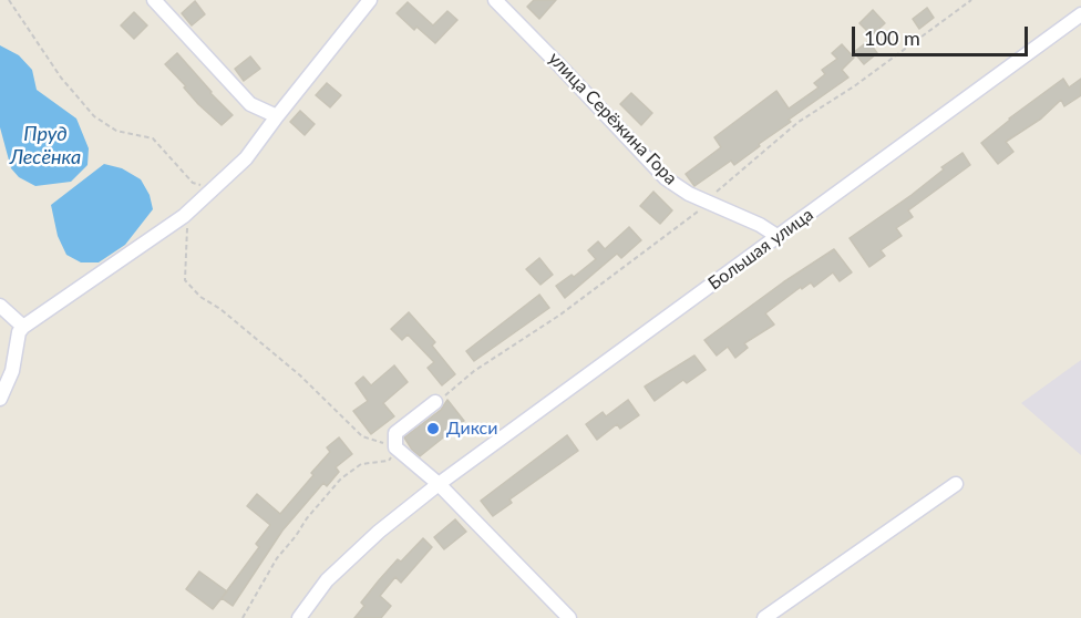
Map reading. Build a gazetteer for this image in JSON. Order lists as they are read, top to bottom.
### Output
{
  "streets": {
    "street": ["улица Серёжина Гора", "Большая улица"]
  },
  "crossings": [
    ["улица Серёжина Гора", "Большая улица"]
  ],
  "water": ["Пруд Лесёнка"],
  "places": ["Дикси"],
  "scale_bar": "100 m"
}
